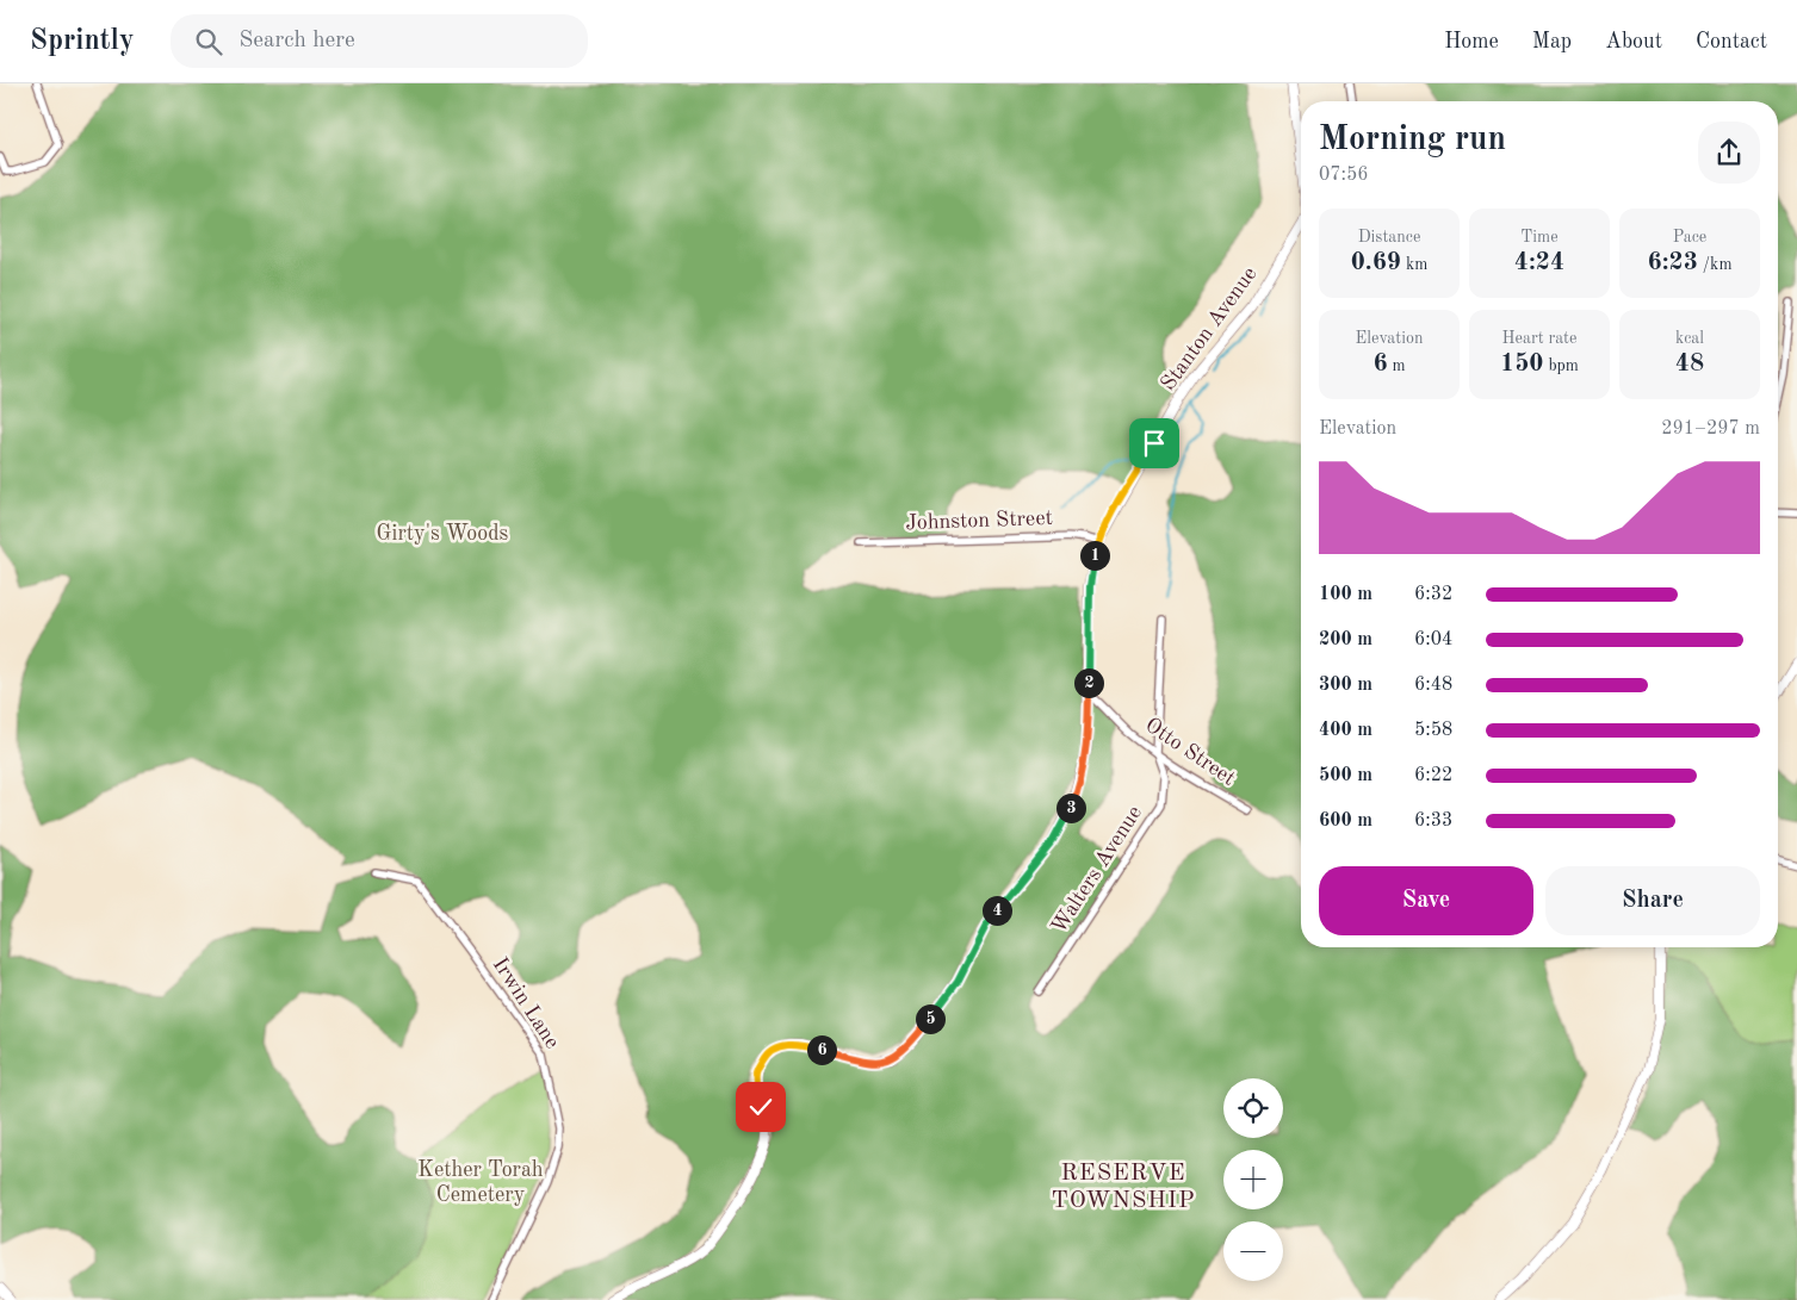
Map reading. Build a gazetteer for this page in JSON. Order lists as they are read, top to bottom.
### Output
{
  "streets": {
    "street": [
      "Stanton Avenue",
      "Johnston Street",
      "Otto Street",
      "Walters Avenue",
      "Irwin Lane"
    ]
  },
  "crossings": [
    ["Stanton Avenue", "Johnston Street"],
    ["Stanton Avenue", "Otto Street"],
    ["Otto Street", "Walters Avenue"]
  ],
  "districts": ["RESERVE TOWNSHIP"],
  "parks": ["Girty's Woods", "Kether Torah Cemetery"],
  "page": {
    "header": "Sprintly",
    "search": "Search here",
    "nav": [
      "Home",
      "Map",
      "About",
      "Contact"
    ],
    "heading": ["Morning run", "07:56"],
    "stats": [
      ["Distance", "0.69 km"],
      ["Time", "4:24"],
      ["Pace", "6:23 /km"],
      ["Elevation", "6 m"],
      ["Heart rate", "150 bpm"],
      ["kcal", "48"]
    ],
    "chart": ["Elevation", "291–297 m"],
    "pins": [
      "1",
      "2",
      "3",
      "4",
      "5",
      "6"
    ],
    "list": [
      {
        "name": "100 m",
        "note": "6:32"
      },
      {
        "name": "200 m",
        "note": "6:04"
      },
      {
        "name": "300 m",
        "note": "6:48"
      },
      {
        "name": "400 m",
        "note": "5:58"
      },
      {
        "name": "500 m",
        "note": "6:22"
      },
      {
        "name": "600 m",
        "note": "6:33"
      }
    ],
    "buttons": ["Save", "Share"],
    "map_buttons": ["+", "−"]
  }
}
